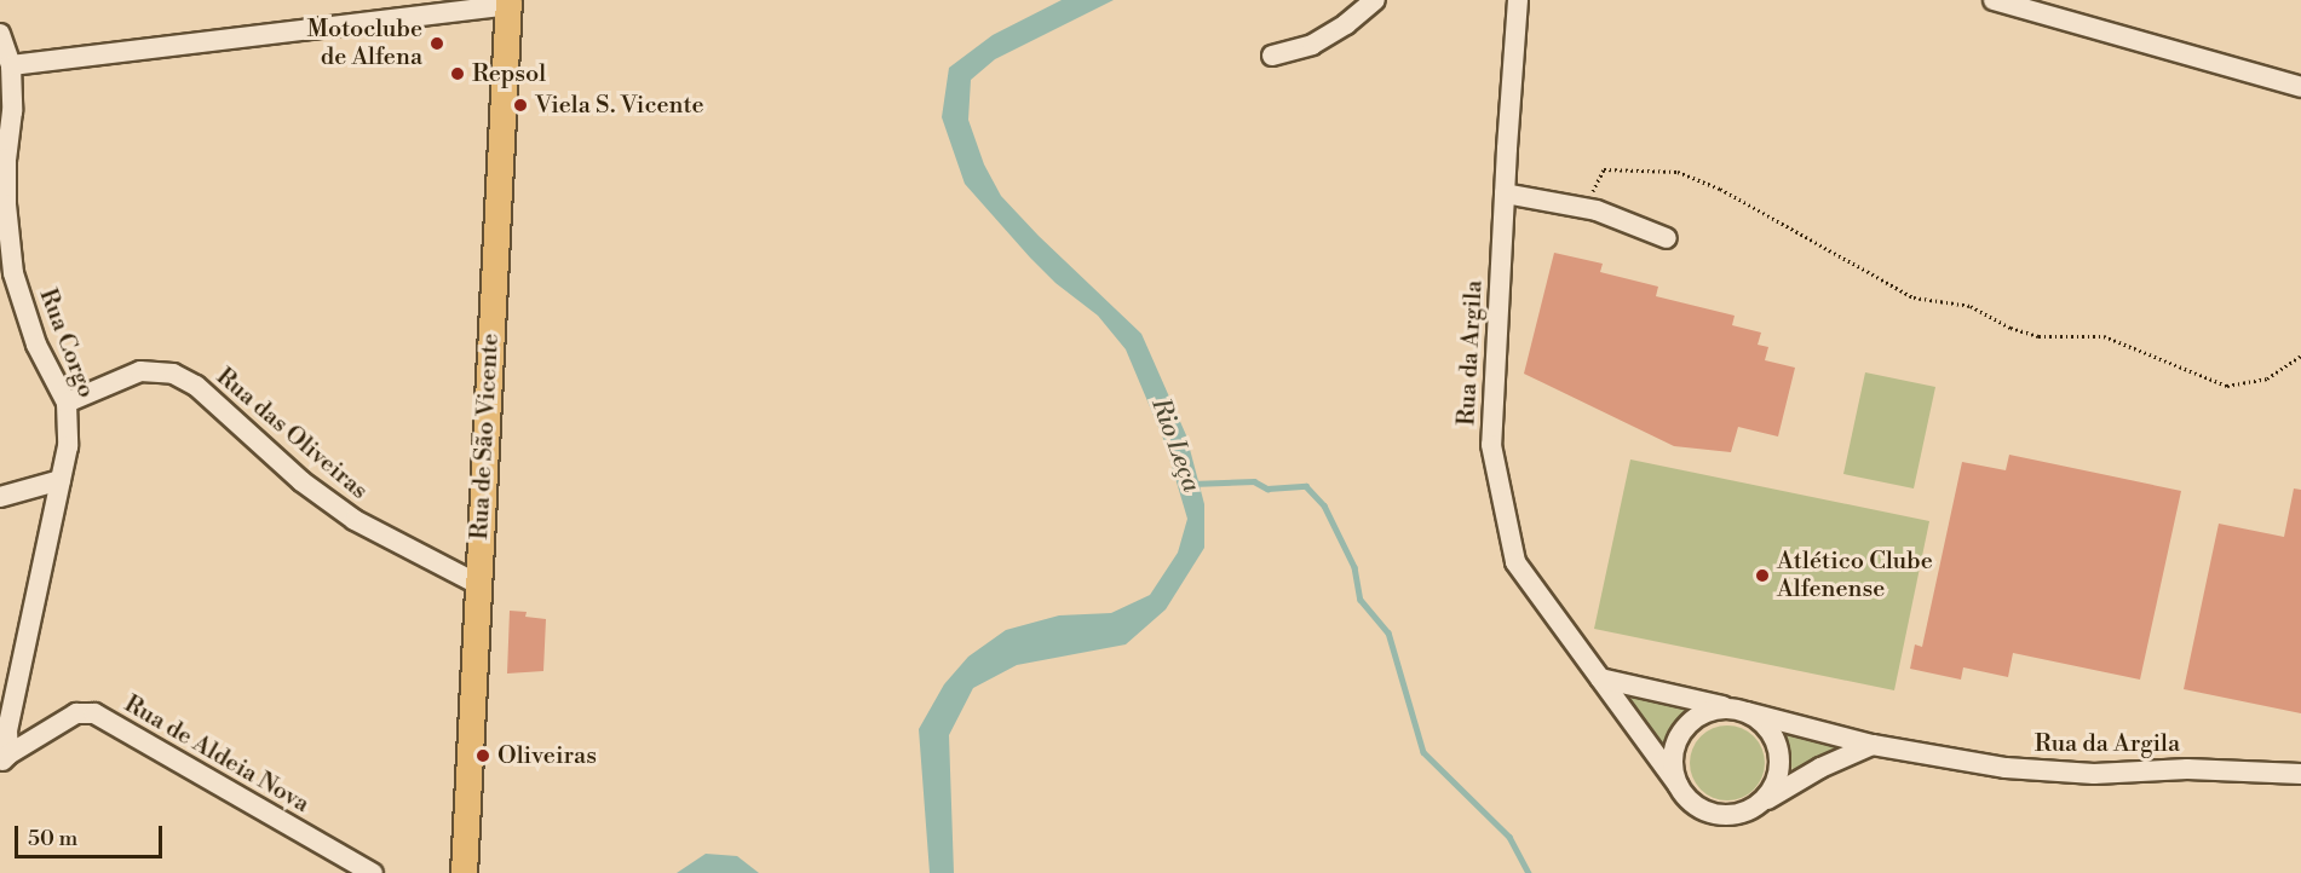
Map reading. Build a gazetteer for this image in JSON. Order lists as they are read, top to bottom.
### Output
{
  "streets": {
    "main road": ["Rua de São Vicente"],
    "street": [
      "Rua Corgo",
      "Rua da Argila",
      "Rua das Oliveiras",
      "Rua de Aldeia Nova"
    ]
  },
  "crossings": [
    ["Rua Corgo", "Rua das Oliveiras"],
    ["Rua Corgo", "Rua de Aldeia Nova"],
    ["Rua das Oliveiras", "Rua de São Vicente"]
  ],
  "water": ["Rio Leça"],
  "places": [
    "Motoclube de Alfena",
    "Repsol",
    "Viela S. Vicente",
    "Atlético Clube Alfenense",
    "Oliveiras"
  ],
  "scale_bar": "50 m"
}
